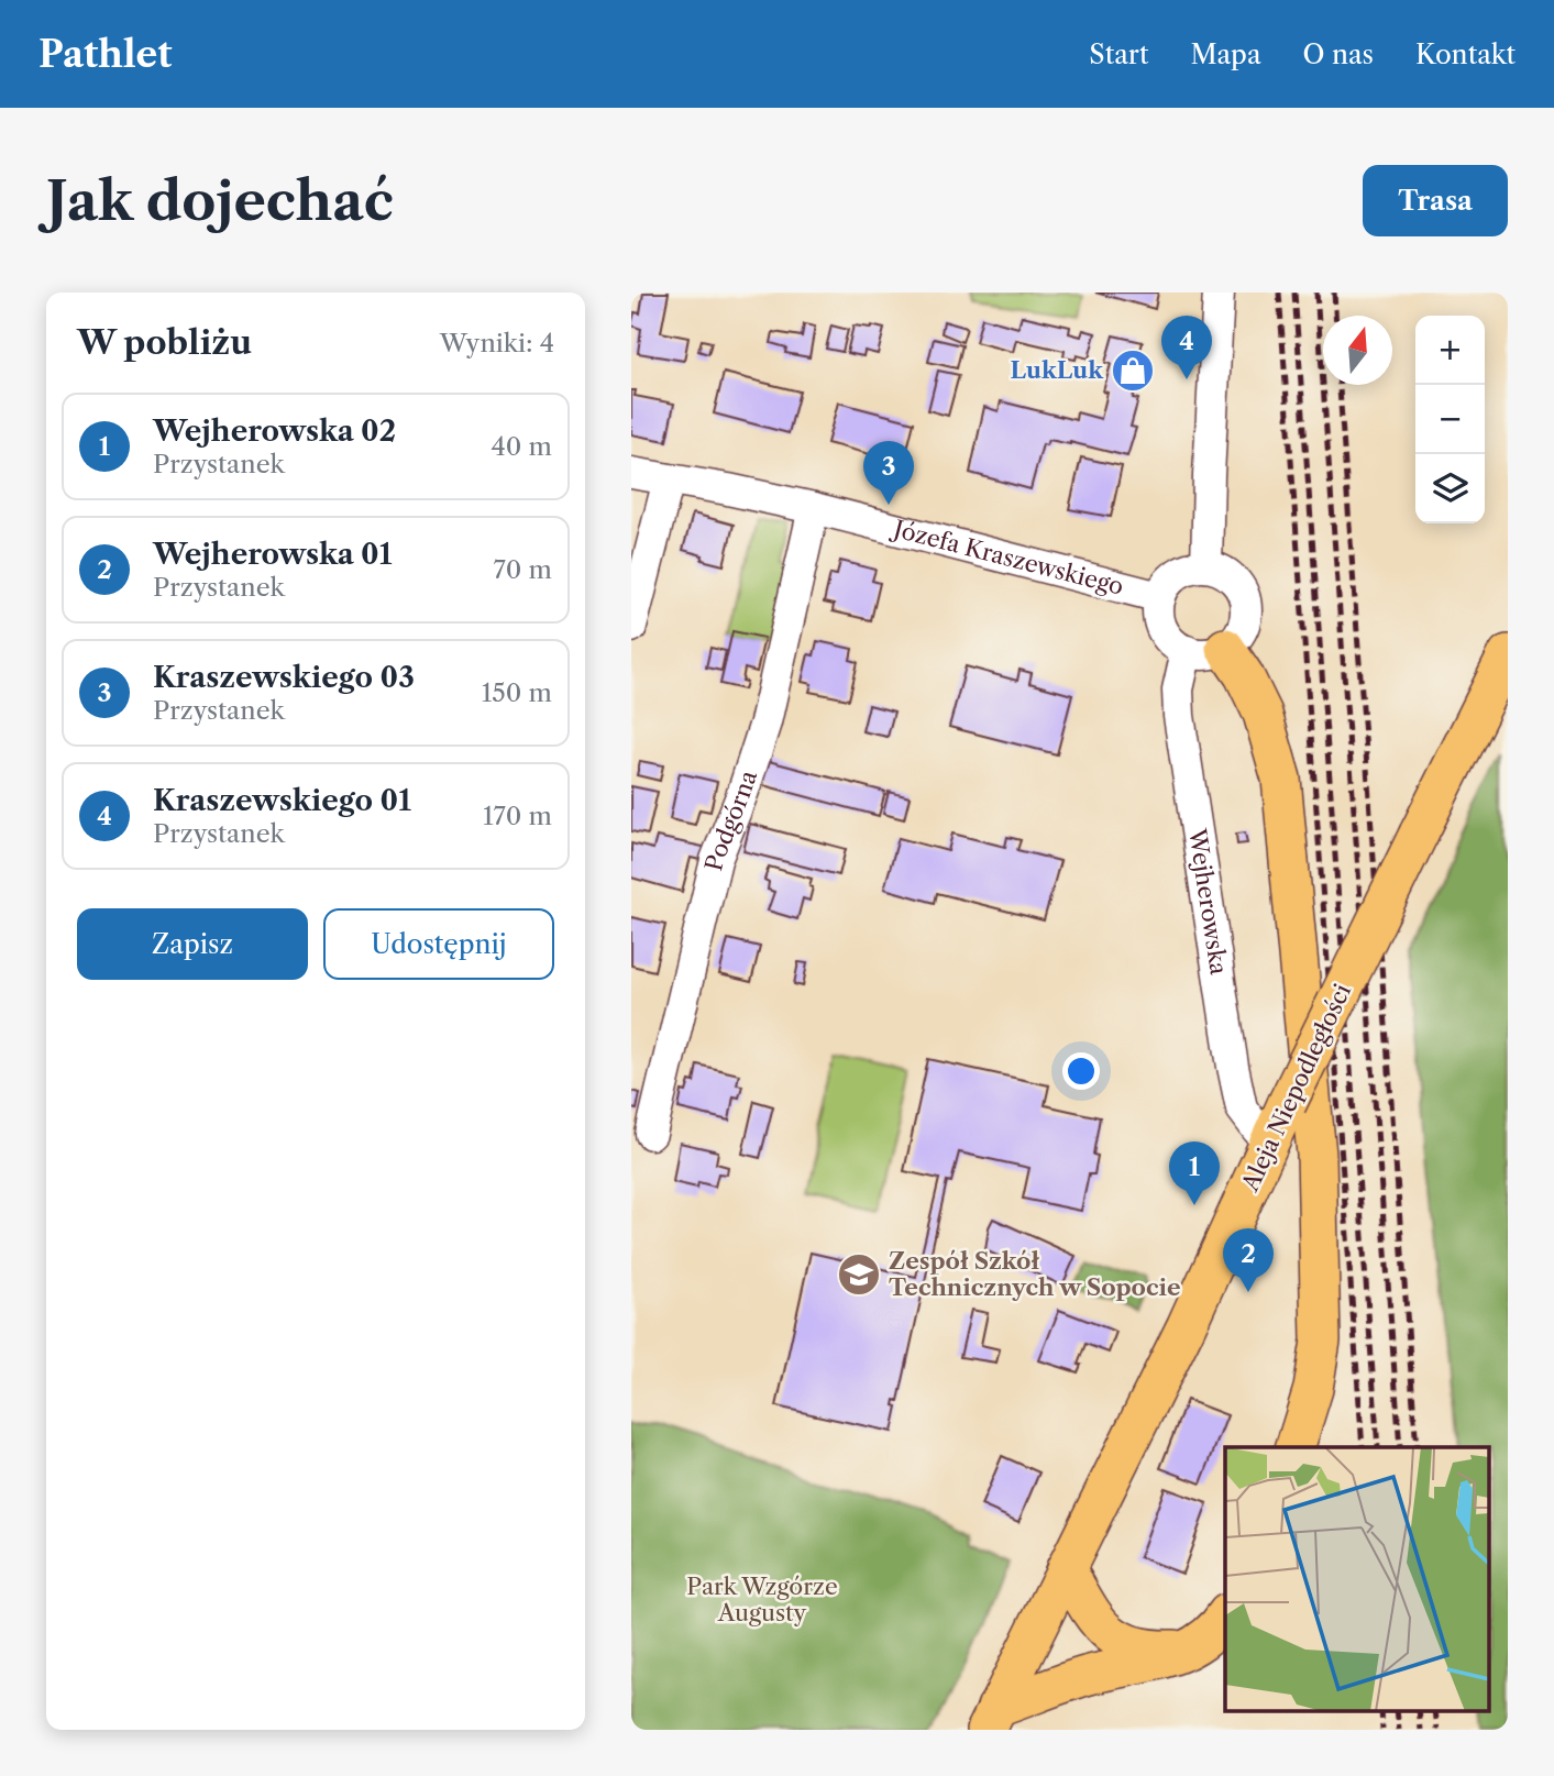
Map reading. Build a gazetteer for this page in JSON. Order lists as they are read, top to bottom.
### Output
{
  "streets": {
    "main road": ["Aleja Niepodległości"],
    "street": ["Józefa Kraszewskiego", "Podgórna", "Wejherowska"]
  },
  "crossings": [
    ["Józefa Kraszewskiego", "Podgórna"],
    ["Józefa Kraszewskiego", "Wejherowska"],
    ["Wejherowska", "Aleja Niepodległości"]
  ],
  "parks": ["Park Wzgórze Augusty"],
  "places": {
    "shop": ["LukLuk"],
    "school or university": ["Zespół Szkół Technicznych w Sopocie"]
  },
  "north": "top",
  "page": {
    "header": "Pathlet",
    "nav": [
      "Start",
      "Mapa",
      "O nas",
      "Kontakt"
    ],
    "buttons": [
      "Trasa",
      ["Zapisz", "Udostępnij"]
    ],
    "title": "Jak dojechać",
    "heading": ["W pobliżu", "Wyniki: 4"],
    "map_buttons": ["+", "−"],
    "pins": [
      "4",
      "3",
      "1",
      "2"
    ],
    "list": [
      {
        "mark": "1",
        "name": "Wejherowska 02",
        "note": "Przystanek",
        "value": "40 m"
      },
      {
        "mark": "2",
        "name": "Wejherowska 01",
        "note": "Przystanek",
        "value": "70 m"
      },
      {
        "mark": "3",
        "name": "Kraszewskiego 03",
        "note": "Przystanek",
        "value": "150 m"
      },
      {
        "mark": "4",
        "name": "Kraszewskiego 01",
        "note": "Przystanek",
        "value": "170 m"
      }
    ]
  }
}
